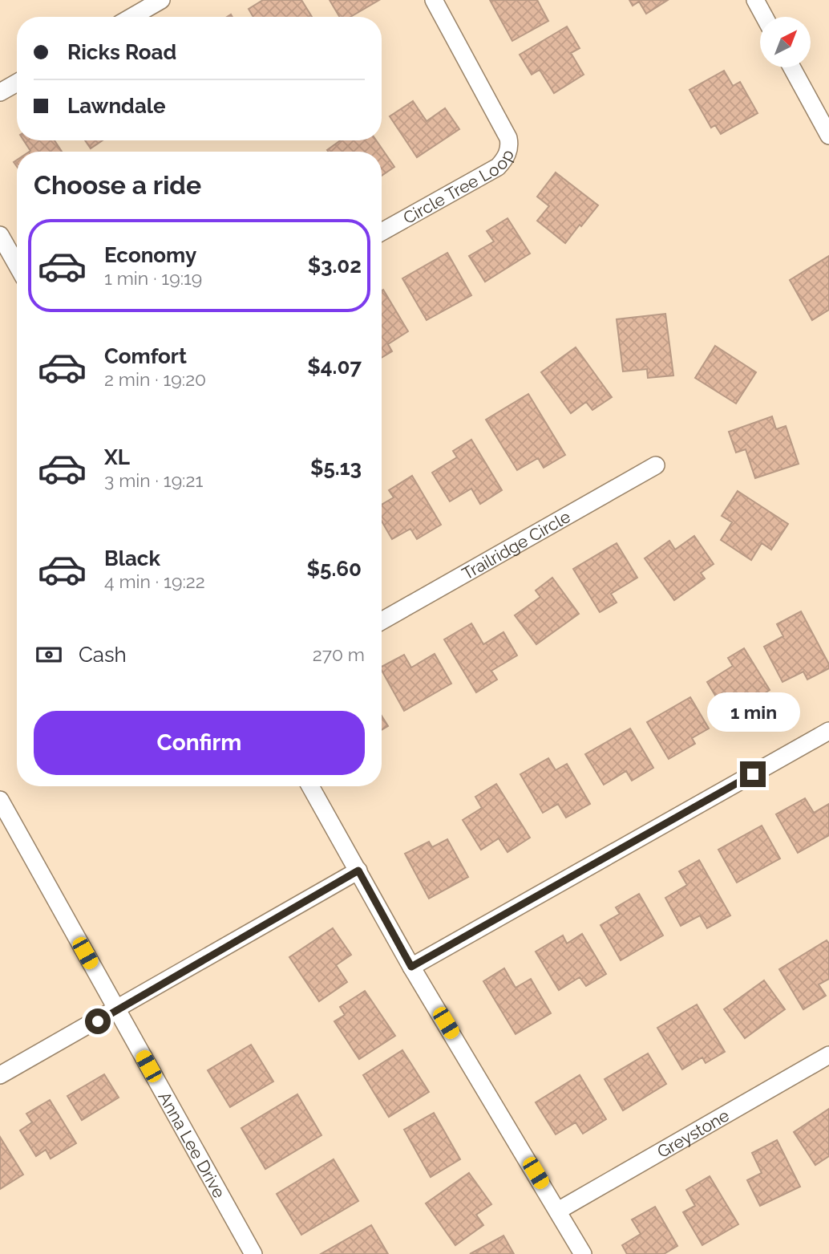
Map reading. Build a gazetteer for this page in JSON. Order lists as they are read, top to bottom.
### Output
{
  "streets": {
    "street": [
      "Circle Tree Loop",
      "Trailridge Circle",
      "Greystone",
      "Anna Lee Drive"
    ]
  },
  "north": "top right",
  "page": {
    "banner": ["Ricks Road", "Lawndale"],
    "heading": "Choose a ride",
    "list": [
      {
        "name": "Economy",
        "note": "1 min · 19:19",
        "value": "$3.02"
      },
      {
        "name": "Comfort",
        "note": "2 min · 19:20",
        "value": "$4.07"
      },
      {
        "name": "XL",
        "note": "3 min · 19:21",
        "value": "$5.13"
      },
      {
        "name": "Black",
        "note": "4 min · 19:22",
        "value": "$5.60"
      }
    ],
    "pay": ["Cash", "270 m"],
    "bubble": "1 min",
    "buttons": "Confirm"
  }
}
